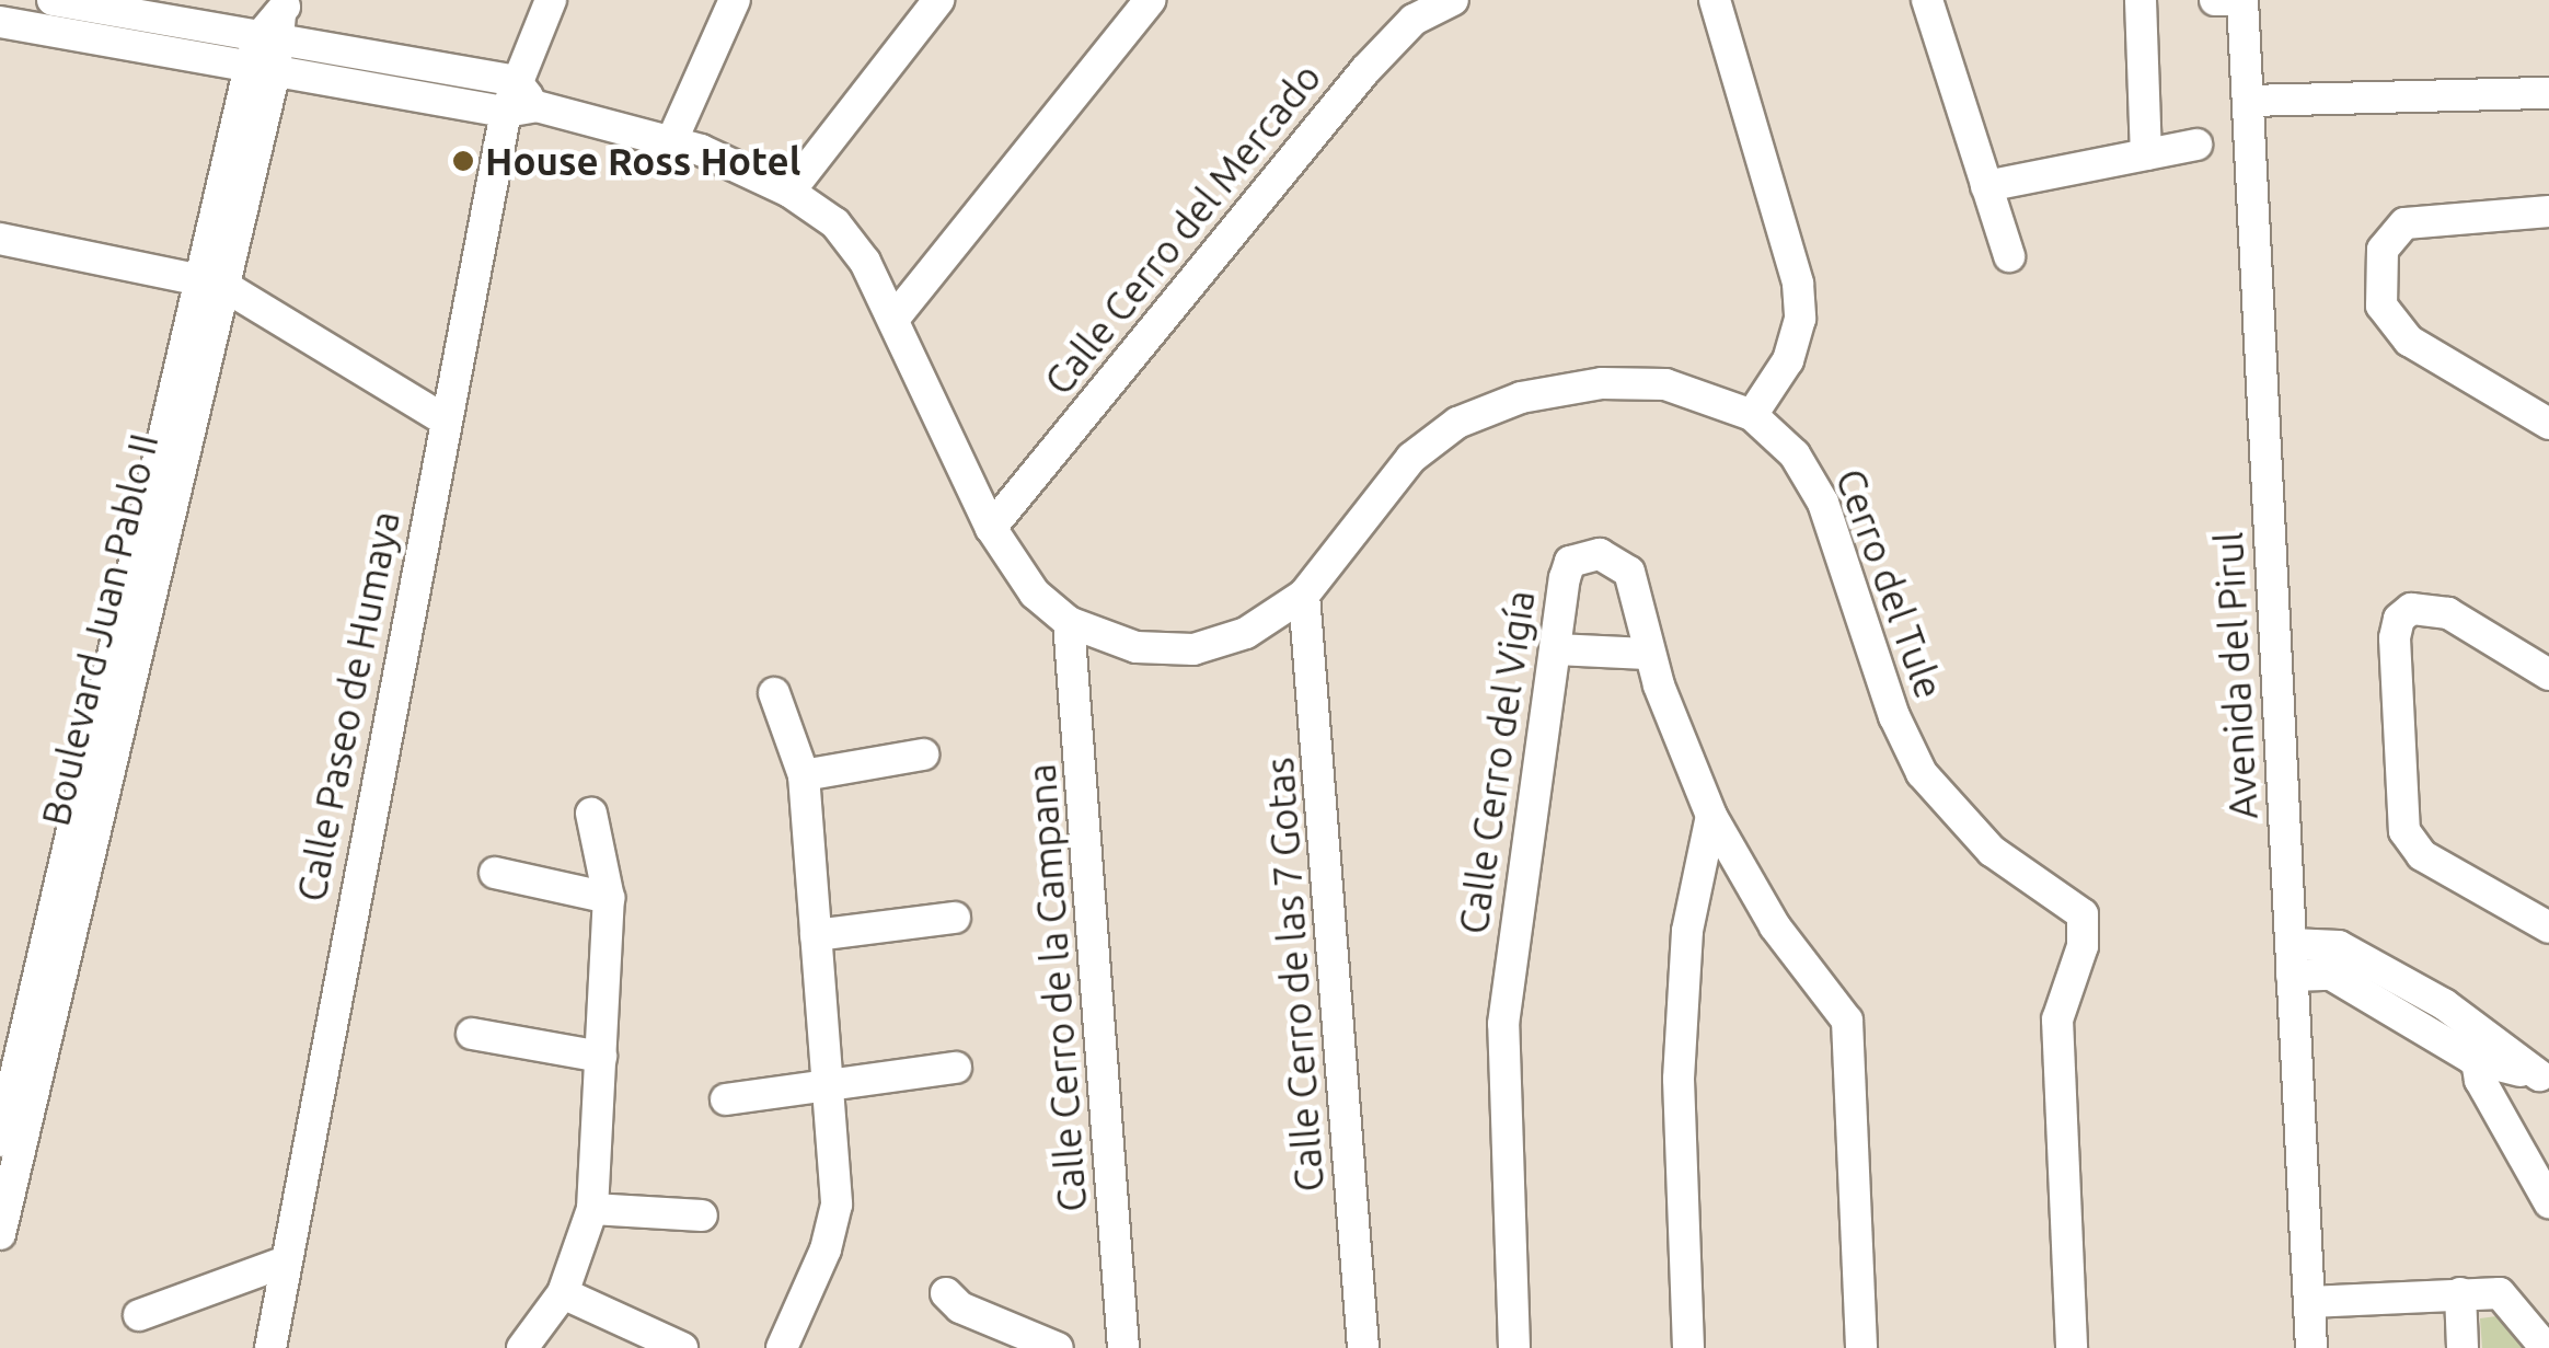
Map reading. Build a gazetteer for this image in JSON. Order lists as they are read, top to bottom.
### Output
{
  "streets": {
    "street": [
      "Calle Cerro del Mercado",
      "Cerro del Tule",
      "Boulevard Juan Pablo II",
      "Avenida del Pirul",
      "Calle Paseo de Humaya",
      "Calle Cerro del Vigía",
      "Calle Cerro de las 7 Gotas",
      "Calle Cerro de la Campana"
    ]
  },
  "crossings": [
    ["Cerro del Tule", "Calle Cerro de las 7 Gotas"],
    ["Cerro del Tule", "Calle Cerro de la Campana"]
  ],
  "places": ["House Ross Hotel"]
}
